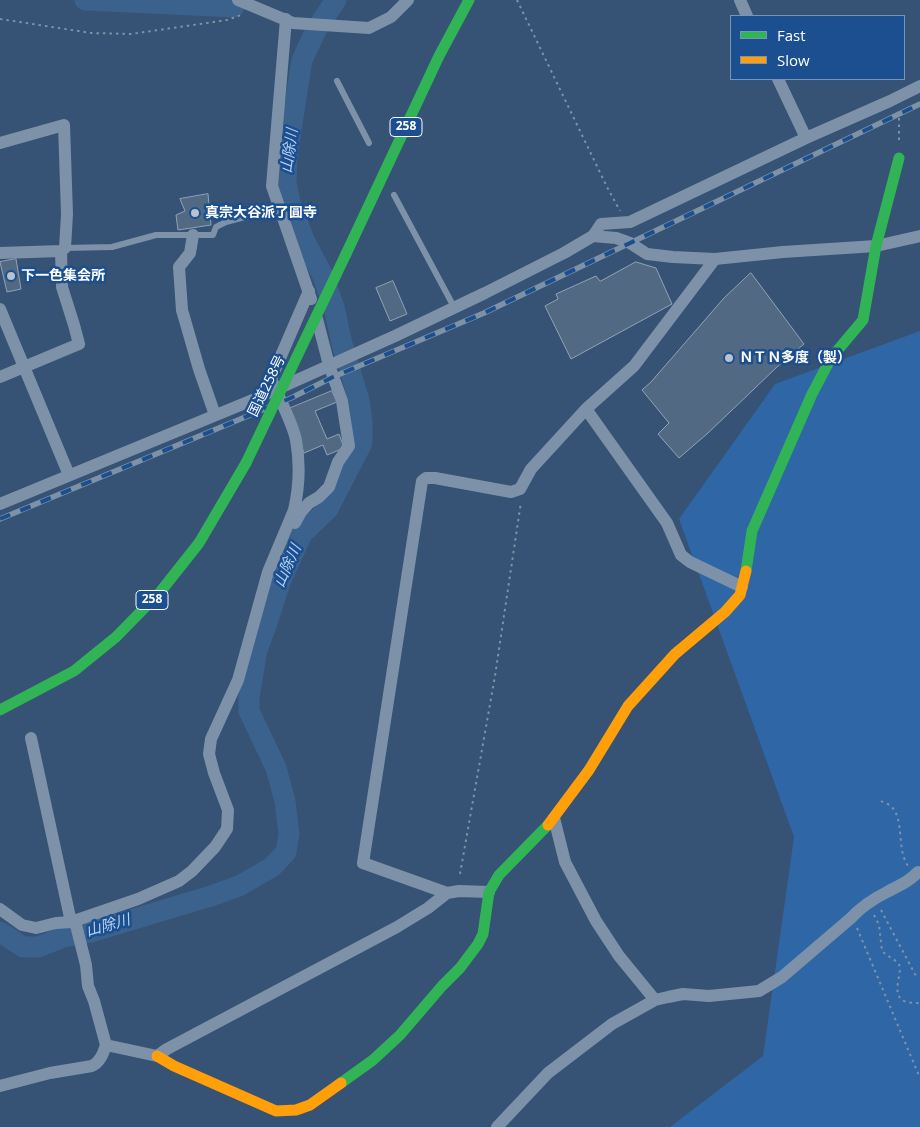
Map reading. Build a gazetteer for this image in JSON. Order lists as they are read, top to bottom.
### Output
{
  "streets": {
    "main road": ["258", "国道258号"]
  },
  "water": ["山除川"],
  "places": ["真宗大谷派了圓寺", "下一色集会所", "ＮＴＮ多度（製）"],
  "legend": ["Fast", "Slow"]
}
